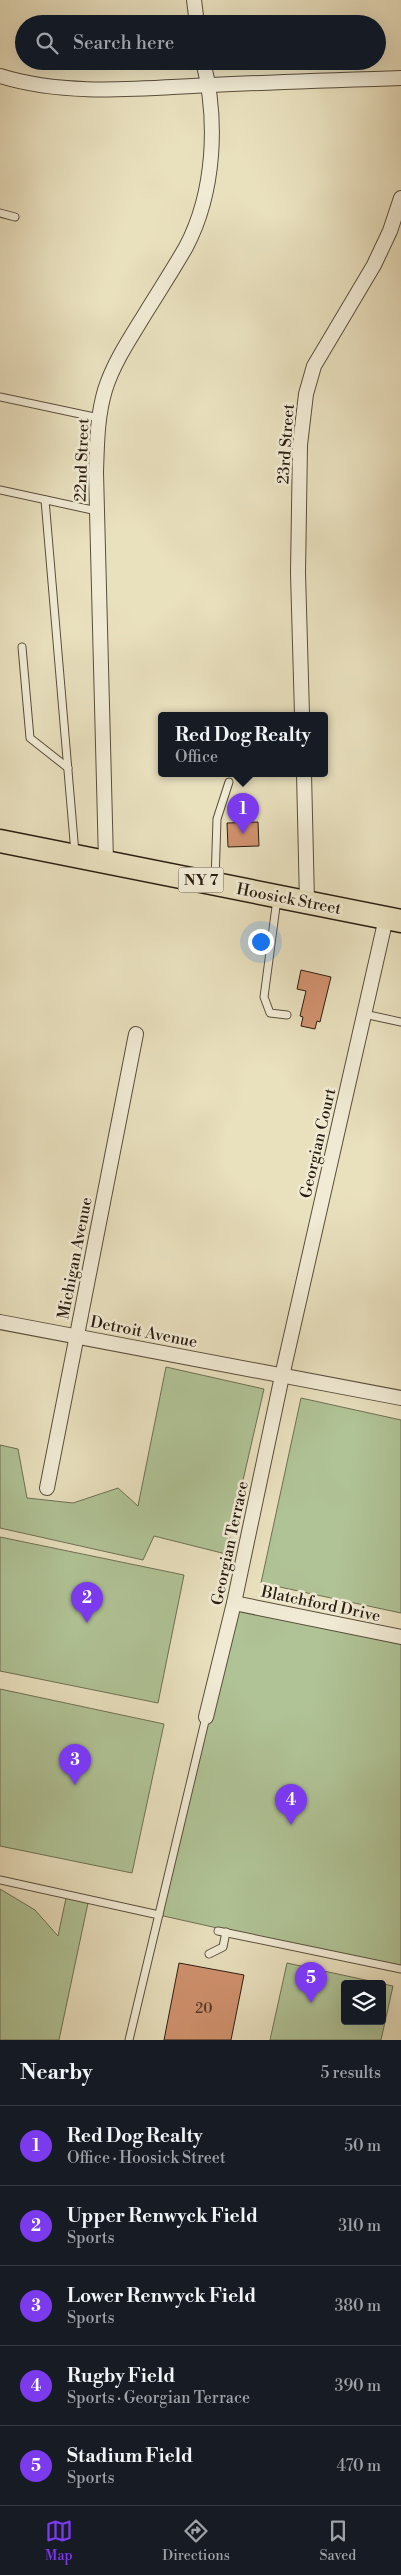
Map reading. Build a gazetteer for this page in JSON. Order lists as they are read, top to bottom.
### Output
{
  "streets": {
    "highway": ["NY 7", "Hoosick Street"],
    "street": [
      "23rd Street",
      "22nd Street",
      "Georgian Court",
      "Michigan Avenue",
      "Detroit Avenue",
      "Georgian Terrace",
      "Blatchford Drive"
    ]
  },
  "crossings": [
    ["22nd Street", "Hoosick Street"],
    ["Hoosick Street", "Georgian Court"],
    ["Georgian Court", "Detroit Avenue"],
    ["Georgian Court", "Georgian Terrace"],
    ["Michigan Avenue", "Detroit Avenue"],
    ["Detroit Avenue", "Georgian Terrace"],
    ["Georgian Terrace", "Blatchford Drive"]
  ],
  "house_numbers": ["20"],
  "page": {
    "search": "Search here",
    "popup": ["Red Dog Realty", "Office"],
    "pins": [
      "1",
      "2",
      "3",
      "4",
      "5"
    ],
    "heading": ["Nearby", "5 results"],
    "list": [
      {
        "mark": "1",
        "name": "Red Dog Realty",
        "note": "Office · Hoosick Street",
        "value": "50 m"
      },
      {
        "mark": "2",
        "name": "Upper Renwyck Field",
        "note": "Sports",
        "value": "310 m"
      },
      {
        "mark": "3",
        "name": "Lower Renwyck Field",
        "note": "Sports",
        "value": "380 m"
      },
      {
        "mark": "4",
        "name": "Rugby Field",
        "note": "Sports · Georgian Terrace",
        "value": "390 m"
      },
      {
        "mark": "5",
        "name": "Stadium Field",
        "note": "Sports",
        "value": "470 m"
      }
    ],
    "nav": ["Map", "Directions", "Saved"]
  }
}
